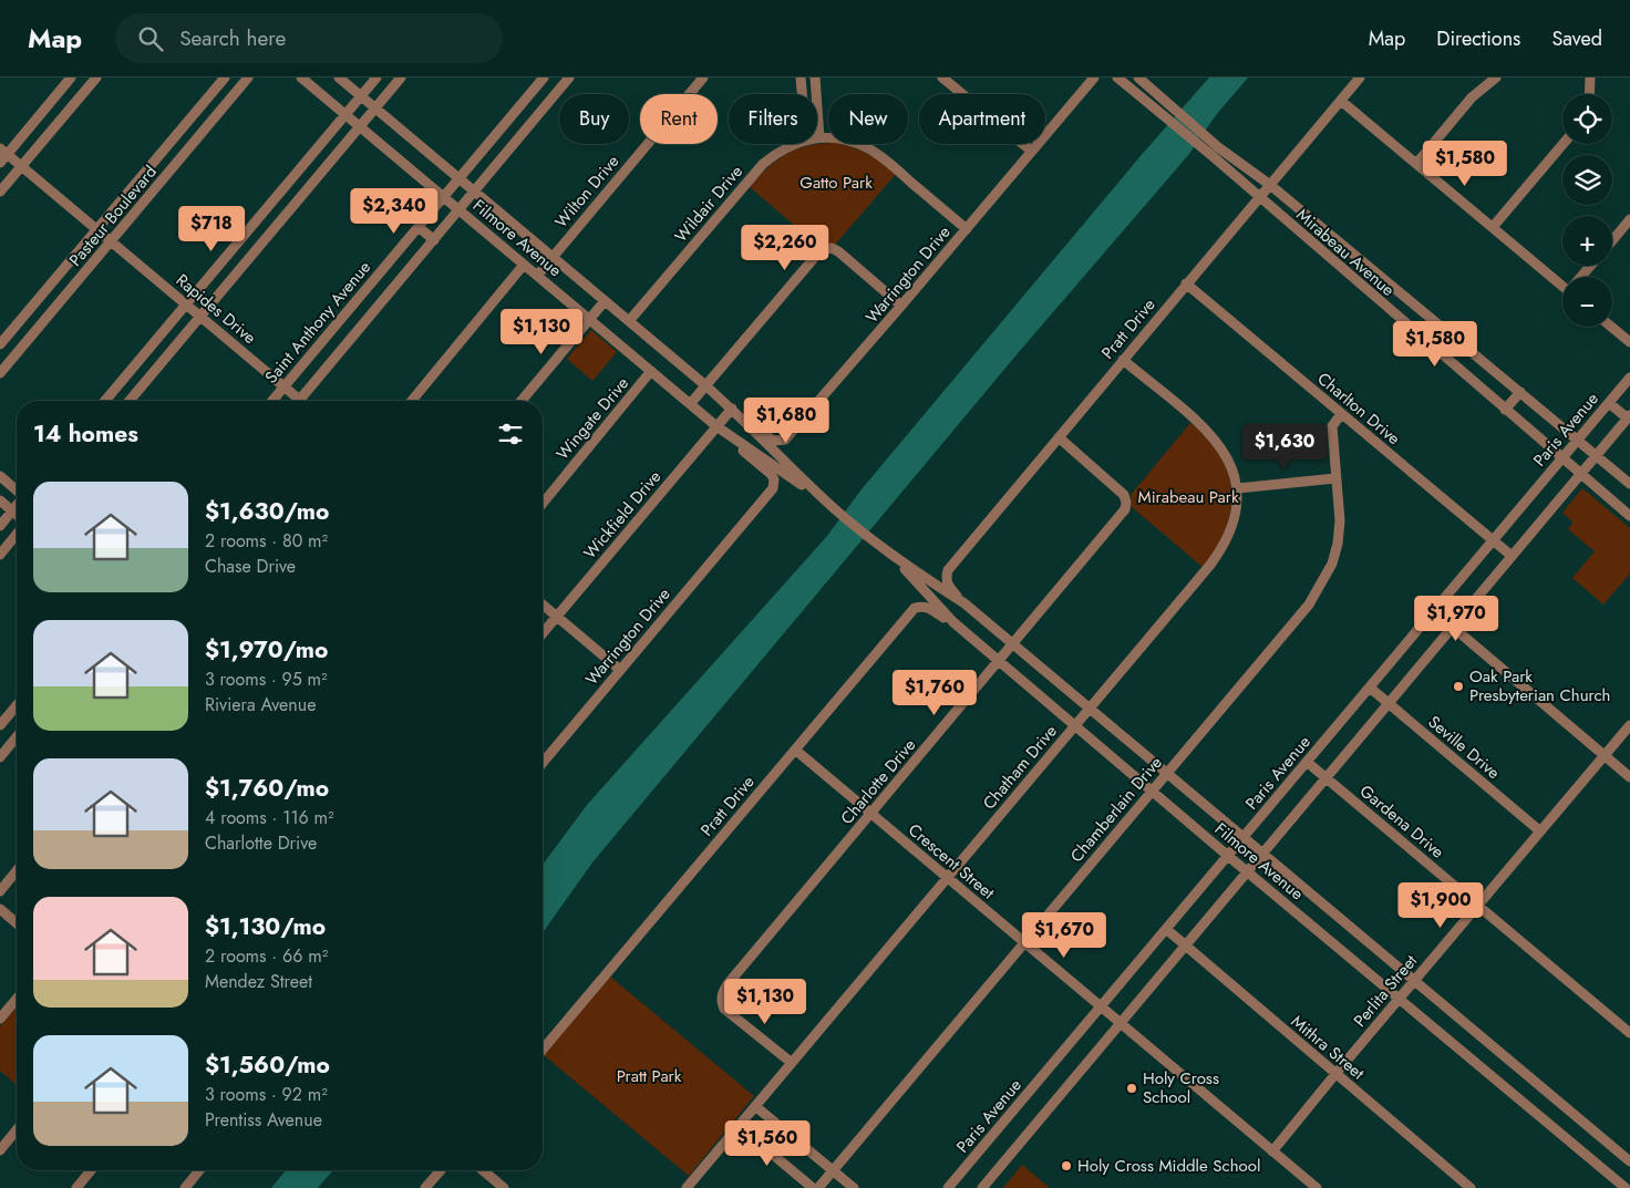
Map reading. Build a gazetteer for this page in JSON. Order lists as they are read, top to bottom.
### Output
{
  "streets": {
    "street": [
      "Wilton Drive",
      "Wildair Drive",
      "Pasteur Boulevard",
      "Filmore Avenue",
      "Mirabeau Avenue",
      "Warrington Drive",
      "Rapides Drive",
      "Saint Anthony Avenue",
      "Pratt Drive",
      "Charlton Drive",
      "Wingate Drive",
      "Paris Avenue",
      "Wickfield Drive",
      "Seville Drive",
      "Chatham Drive",
      "Charlotte Drive",
      "Chamberlain Drive",
      "Gardena Drive",
      "Crescent Street",
      "Perlita Street",
      "Mithra Street"
    ]
  },
  "crossings": [
    ["Wilton Drive", "Filmore Avenue"],
    ["Wildair Drive", "Filmore Avenue"],
    ["Wildair Drive", "Warrington Drive"],
    ["Pasteur Boulevard", "Rapides Drive"],
    ["Filmore Avenue", "Warrington Drive"],
    ["Filmore Avenue", "Saint Anthony Avenue"],
    ["Filmore Avenue", "Pratt Drive"],
    ["Filmore Avenue", "Wingate Drive"],
    ["Filmore Avenue", "Paris Avenue"],
    ["Filmore Avenue", "Wickfield Drive"],
    ["Filmore Avenue", "Chatham Drive"],
    ["Filmore Avenue", "Charlotte Drive"],
    ["Filmore Avenue", "Chamberlain Drive"],
    ["Filmore Avenue", "Perlita Street"],
    ["Mirabeau Avenue", "Pratt Drive"],
    ["Mirabeau Avenue", "Paris Avenue"],
    ["Warrington Drive", "Wickfield Drive"],
    ["Rapides Drive", "Saint Anthony Avenue"],
    ["Pratt Drive", "Charlton Drive"],
    ["Pratt Drive", "Chatham Drive"],
    ["Pratt Drive", "Charlotte Drive"],
    ["Pratt Drive", "Crescent Street"],
    ["Charlton Drive", "Paris Avenue"],
    ["Charlton Drive", "Chamberlain Drive"],
    ["Paris Avenue", "Seville Drive"],
    ["Paris Avenue", "Gardena Drive"],
    ["Paris Avenue", "Crescent Street"],
    ["Paris Avenue", "Mithra Street"],
    ["Seville Drive", "Perlita Street"],
    ["Chatham Drive", "Charlotte Drive"],
    ["Chatham Drive", "Crescent Street"],
    ["Charlotte Drive", "Crescent Street"],
    ["Chamberlain Drive", "Crescent Street"],
    ["Gardena Drive", "Perlita Street"],
    ["Crescent Street", "Perlita Street"],
    ["Perlita Street", "Mithra Street"]
  ],
  "parks": ["Gatto Park", "Mirabeau Park", "Pratt Park"],
  "places": ["Oak Park Presbyterian Church", "Holy Cross School", "Holy Cross Middle School"],
  "page": {
    "header": "Map",
    "search": "Search here",
    "nav": ["Map", "Directions", "Saved"],
    "map_buttons": ["+", "−"],
    "chip": [
      "Buy",
      "Rent",
      "Filters",
      "New",
      "Apartment"
    ],
    "price": [
      "$1,580",
      "$2,340",
      "$718",
      "$2,260",
      "$1,130",
      "$1,580",
      "$1,680",
      "$1,630",
      "$1,970",
      "$1,760",
      "$1,900",
      "$1,670",
      "$1,130",
      "$1,560"
    ],
    "heading": "14 homes",
    "list": [
      {
        "name": "$1,630/mo",
        "note": "2 rooms · 80 m² · Chase Drive"
      },
      {
        "name": "$1,970/mo",
        "note": "3 rooms · 95 m² · Riviera Avenue"
      },
      {
        "name": "$1,760/mo",
        "note": "4 rooms · 116 m² · Charlotte Drive"
      },
      {
        "name": "$1,130/mo",
        "note": "2 rooms · 66 m² · Mendez Street"
      },
      {
        "name": "$1,560/mo",
        "note": "3 rooms · 92 m² · Prentiss Avenue"
      }
    ]
  }
}
